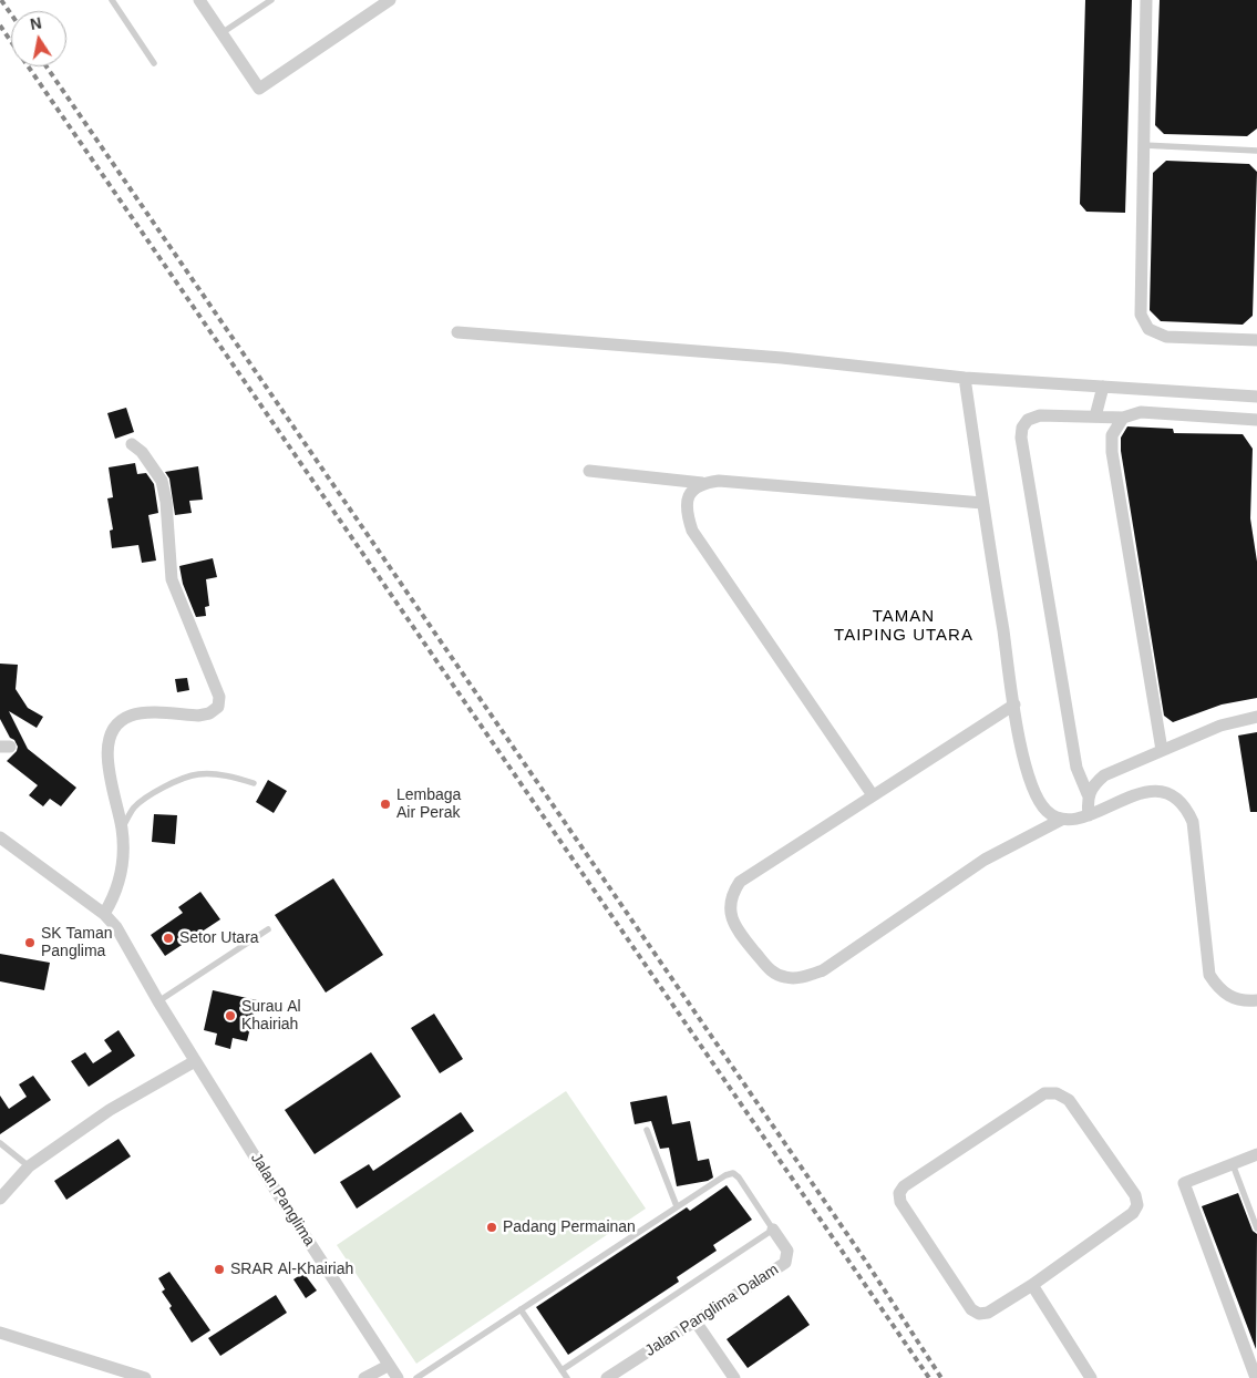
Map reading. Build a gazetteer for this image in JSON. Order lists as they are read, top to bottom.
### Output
{
  "streets": {
    "street": ["Jalan Panglima", "Jalan Panglima Dalam"]
  },
  "districts": ["TAMAN TAIPING UTARA"],
  "places": [
    "Lembaga Air Perak",
    "Setor Utara",
    "SK Taman Panglima",
    "Surau Al Khairiah",
    "Padang Permainan",
    "SRAR Al-Khairiah"
  ],
  "north": "top"
}
